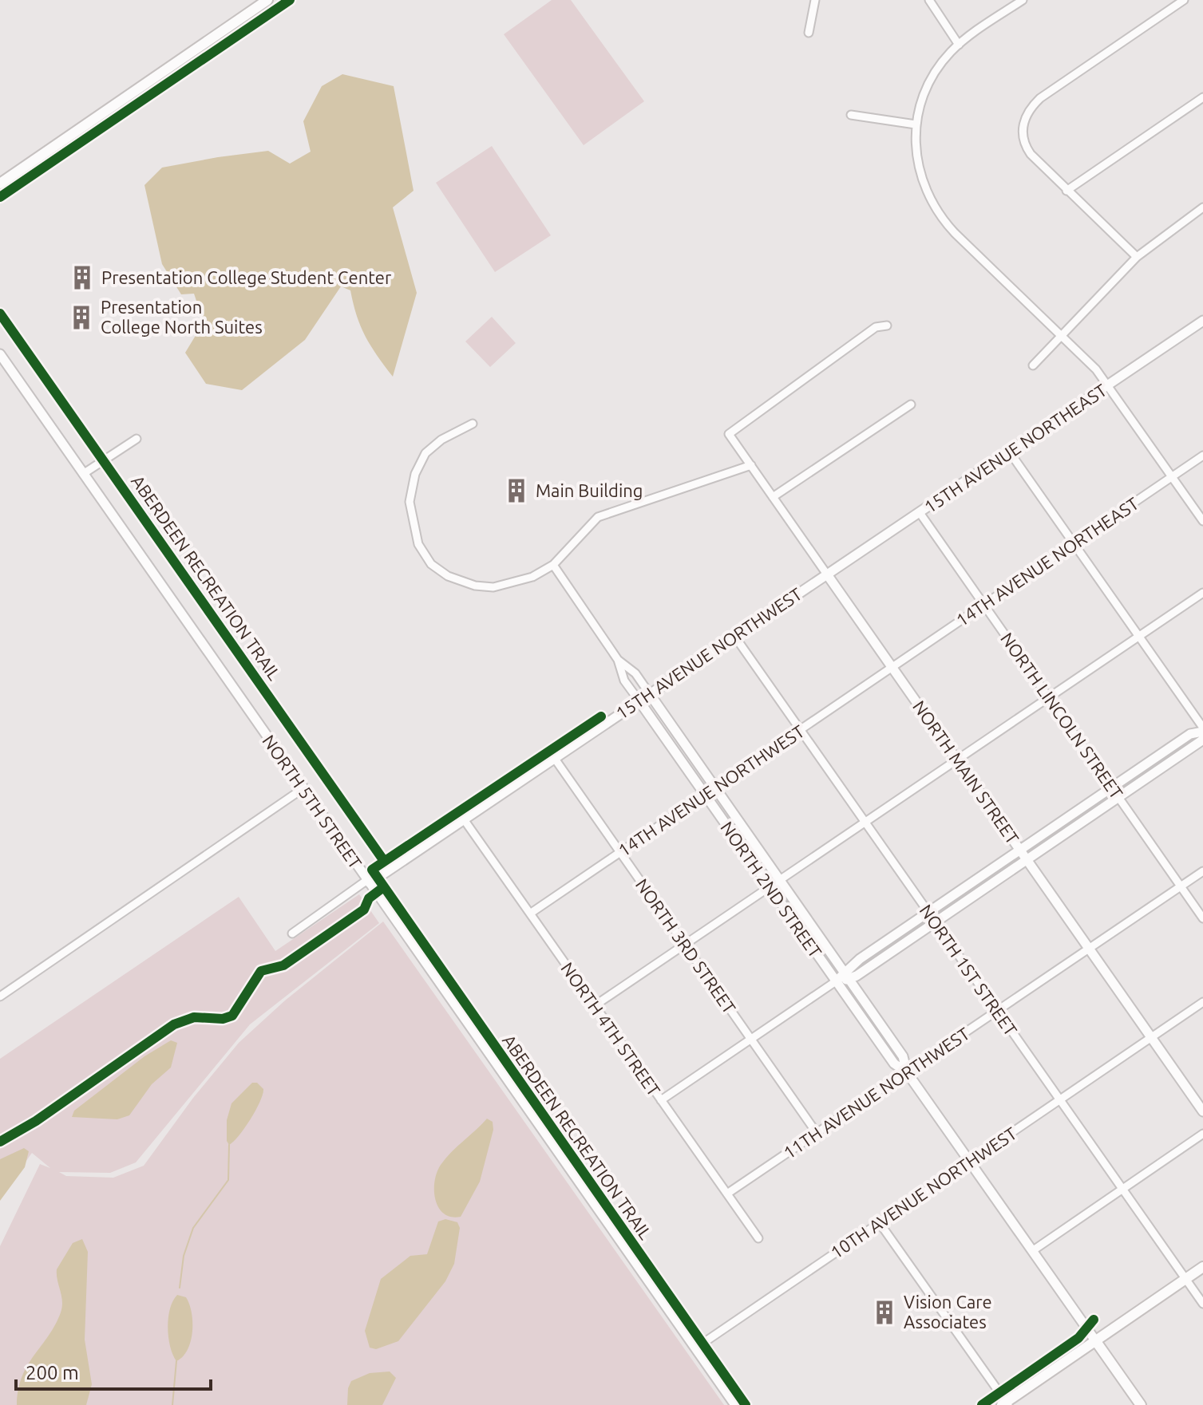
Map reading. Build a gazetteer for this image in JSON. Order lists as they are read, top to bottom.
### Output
{
  "streets": {
    "main road": ["NORTH 2ND STREET"],
    "street": [
      "15TH AVENUE NORTHEAST",
      "14TH AVENUE NORTHEAST",
      "15TH AVENUE NORTHWEST",
      "NORTH LINCOLN STREET",
      "NORTH MAIN STREET",
      "14TH AVENUE NORTHWEST",
      "NORTH 5TH STREET",
      "NORTH 3RD STREET",
      "NORTH 1ST STREET",
      "NORTH 4TH STREET",
      "11TH AVENUE NORTHWEST",
      "10TH AVENUE NORTHWEST"
    ],
    "cycle path": ["ABERDEEN RECREATION TRAIL"]
  },
  "crossings": [
    ["15TH AVENUE NORTHEAST", "15TH AVENUE NORTHWEST"],
    ["15TH AVENUE NORTHEAST", "NORTH LINCOLN STREET"],
    ["15TH AVENUE NORTHEAST", "NORTH MAIN STREET"],
    ["14TH AVENUE NORTHEAST", "NORTH LINCOLN STREET"],
    ["14TH AVENUE NORTHEAST", "NORTH MAIN STREET"],
    ["14TH AVENUE NORTHEAST", "14TH AVENUE NORTHWEST"],
    ["15TH AVENUE NORTHWEST", "NORTH MAIN STREET"],
    ["15TH AVENUE NORTHWEST", "NORTH 5TH STREET"],
    ["15TH AVENUE NORTHWEST", "NORTH 2ND STREET"],
    ["15TH AVENUE NORTHWEST", "NORTH 3RD STREET"],
    ["15TH AVENUE NORTHWEST", "NORTH 1ST STREET"],
    ["15TH AVENUE NORTHWEST", "NORTH 4TH STREET"],
    ["NORTH LINCOLN STREET", "11TH AVENUE NORTHWEST"],
    ["NORTH MAIN STREET", "14TH AVENUE NORTHWEST"],
    ["NORTH MAIN STREET", "11TH AVENUE NORTHWEST"],
    ["NORTH MAIN STREET", "10TH AVENUE NORTHWEST"],
    ["14TH AVENUE NORTHWEST", "NORTH 2ND STREET"],
    ["14TH AVENUE NORTHWEST", "NORTH 3RD STREET"],
    ["14TH AVENUE NORTHWEST", "NORTH 1ST STREET"],
    ["14TH AVENUE NORTHWEST", "NORTH 4TH STREET"],
    ["NORTH 5TH STREET", "10TH AVENUE NORTHWEST"],
    ["NORTH 2ND STREET", "11TH AVENUE NORTHWEST"],
    ["NORTH 2ND STREET", "10TH AVENUE NORTHWEST"],
    ["NORTH 3RD STREET", "11TH AVENUE NORTHWEST"],
    ["NORTH 1ST STREET", "11TH AVENUE NORTHWEST"],
    ["NORTH 1ST STREET", "10TH AVENUE NORTHWEST"],
    ["NORTH 4TH STREET", "11TH AVENUE NORTHWEST"]
  ],
  "places": {
    "building": [
      "Presentation College Student Center",
      "Presentation College North Suites",
      "Main Building",
      "Vision Care Associates"
    ]
  },
  "scale_bar": "200 m"
}
